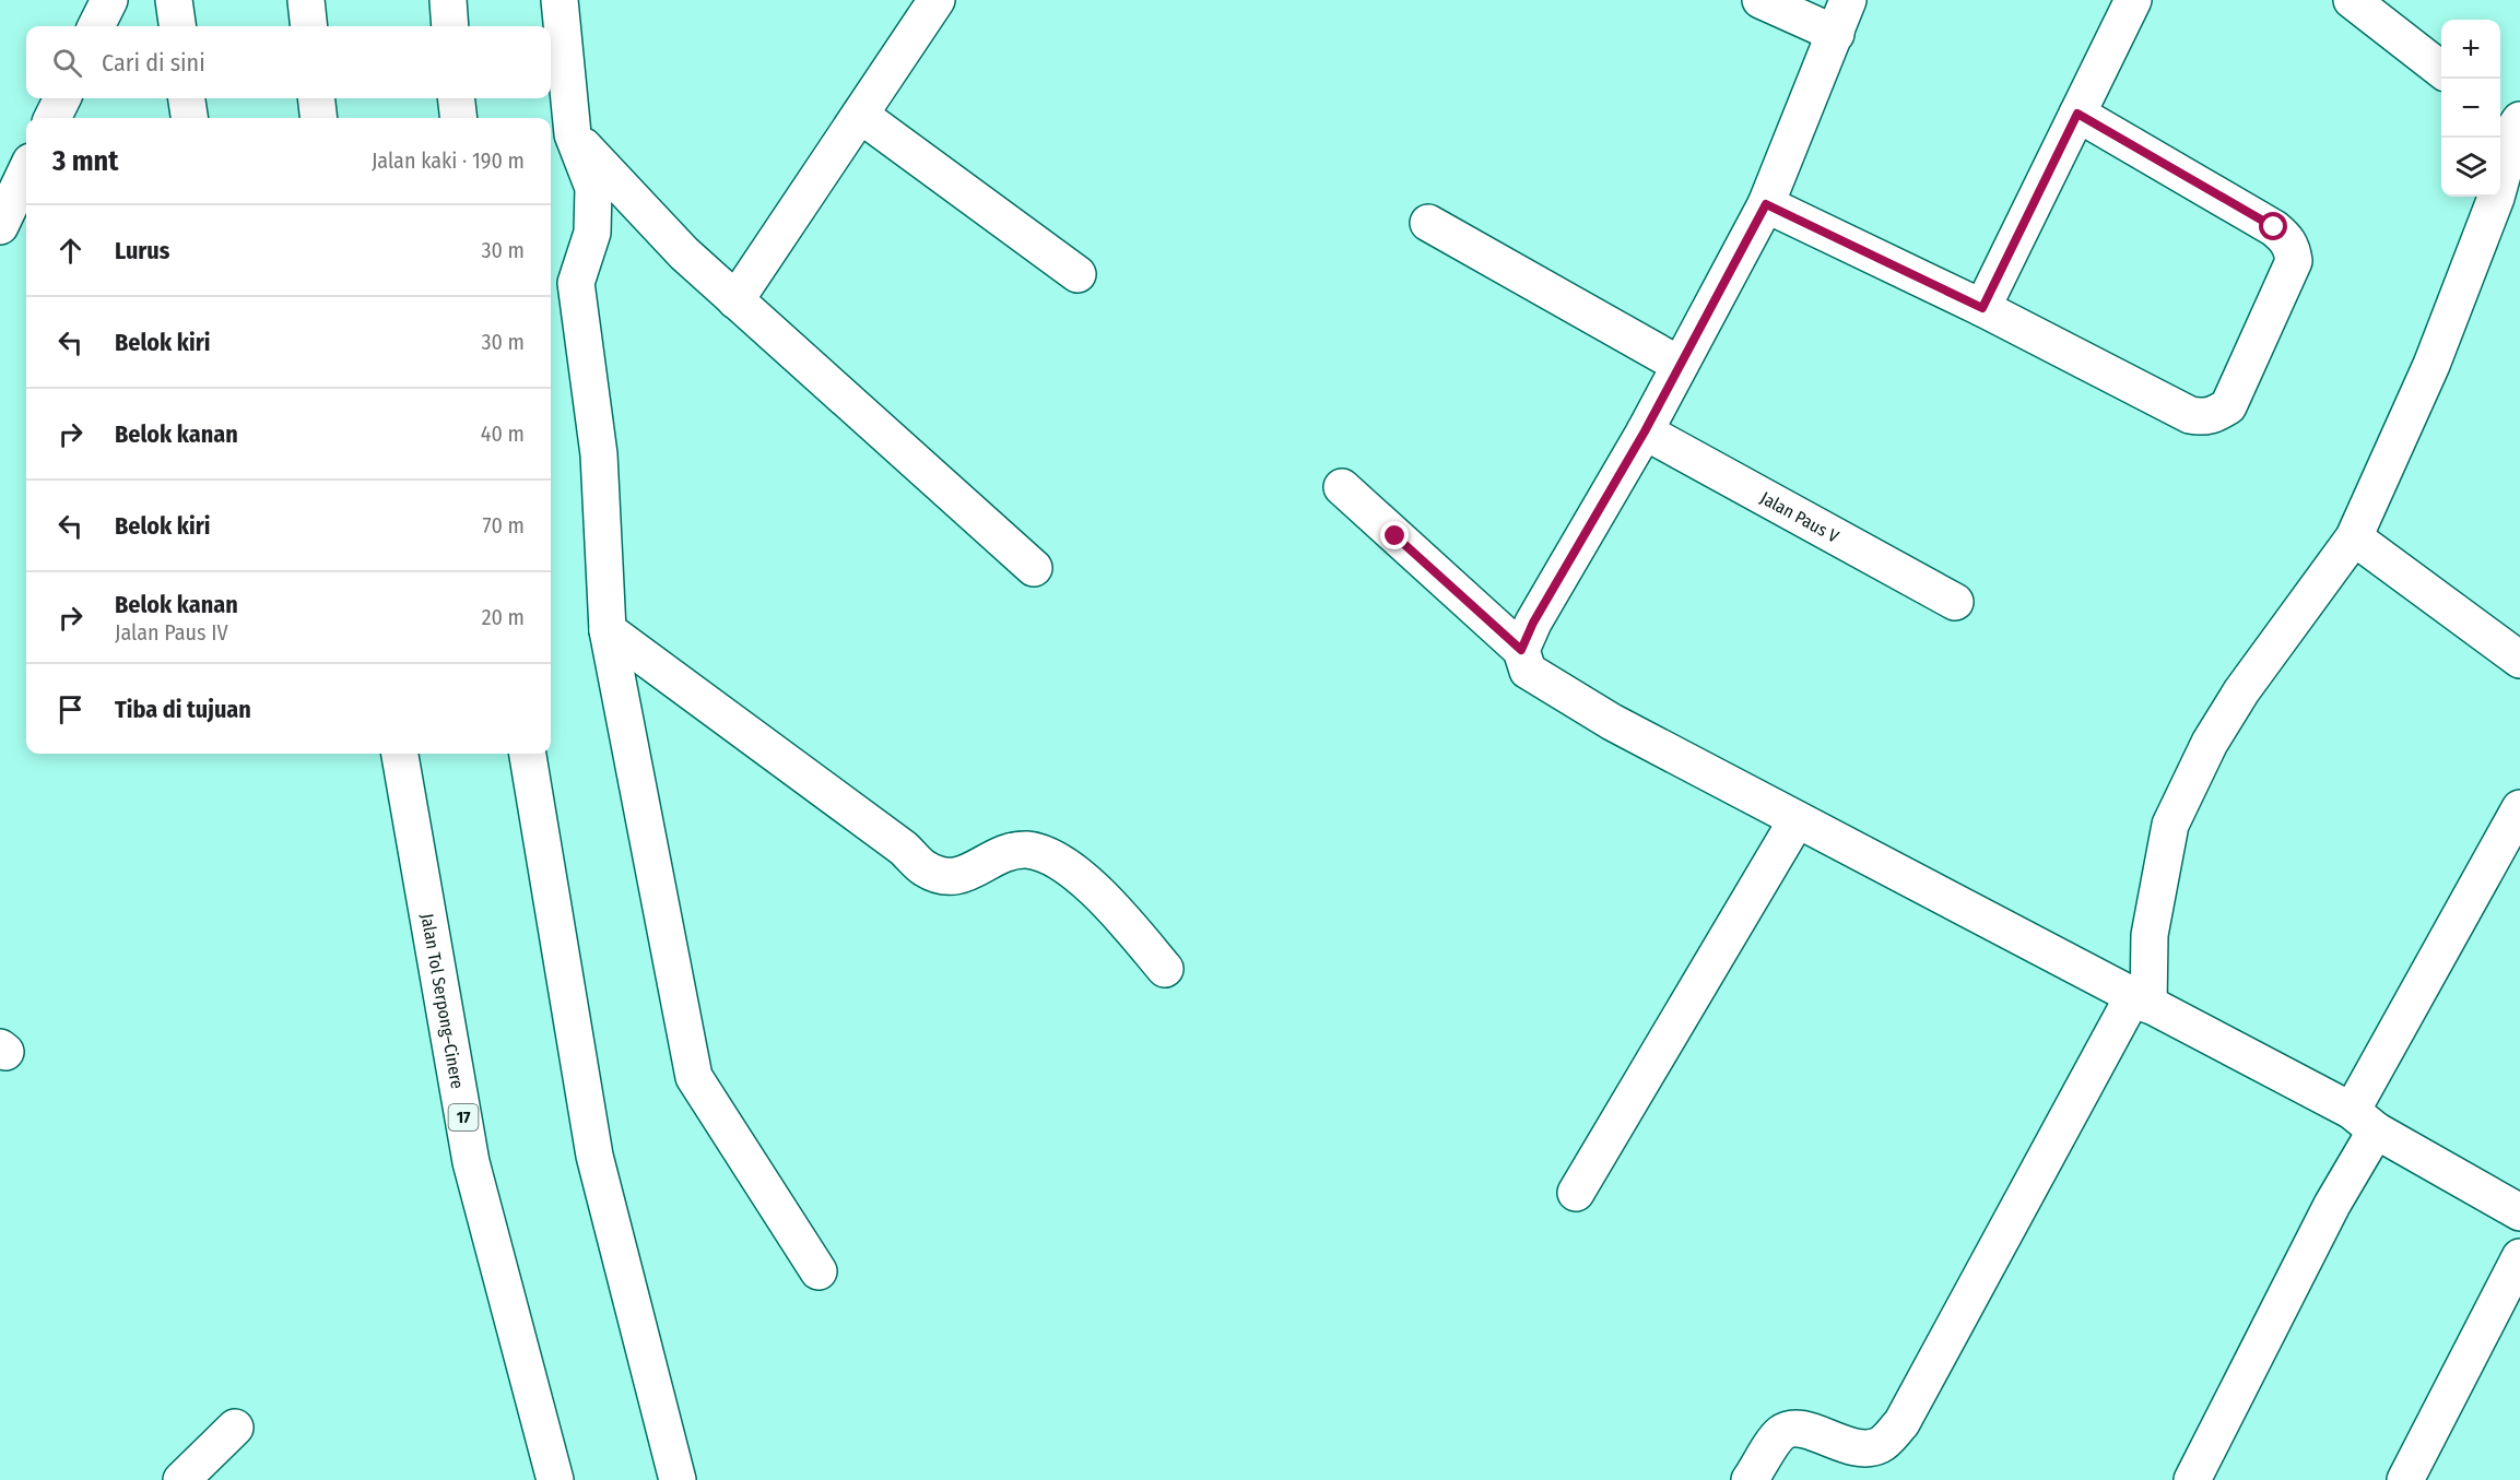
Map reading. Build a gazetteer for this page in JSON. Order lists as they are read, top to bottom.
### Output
{
  "streets": {
    "main road": ["Jalan Paus V", "Jalan Tol Serpong–Cinere", "17"]
  },
  "page": {
    "map_buttons": ["+", "−"],
    "search": "Cari di sini",
    "heading": ["3 mnt", "Jalan kaki · 190 m"],
    "list": [
      ["Lurus", "30 m"],
      ["Belok kiri", "30 m"],
      ["Belok kanan", "40 m"],
      ["Belok kiri", "70 m"],
      ["Belok kanan", "Jalan Paus IV", "20 m"],
      "Tiba di tujuan"
    ]
  }
}
